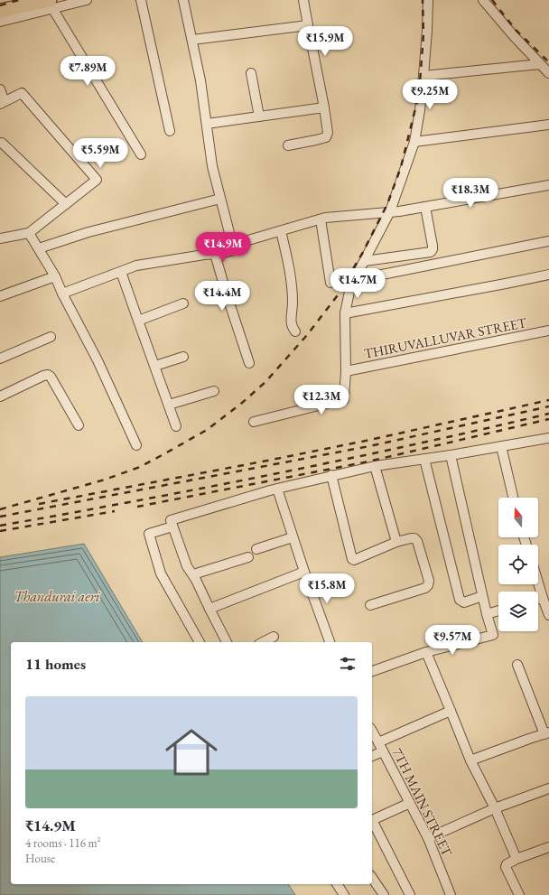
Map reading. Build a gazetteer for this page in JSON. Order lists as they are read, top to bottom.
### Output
{
  "streets": {
    "street": ["THIRUVALLUVAR STREET", "7TH MAIN STREET"]
  },
  "water": ["Thandurai aeri"],
  "north": "top",
  "page": {
    "price": [
      "₹15.9M",
      "₹7.89M",
      "₹9.25M",
      "₹5.59M",
      "₹18.3M",
      "₹14.9M",
      "₹14.7M",
      "₹14.4M",
      "₹12.3M",
      "₹15.8M",
      "₹9.57M"
    ],
    "heading": "11 homes",
    "list": [
      {
        "name": "₹14.9M",
        "note": "4 rooms · 116 m² · House"
      }
    ]
  }
}
